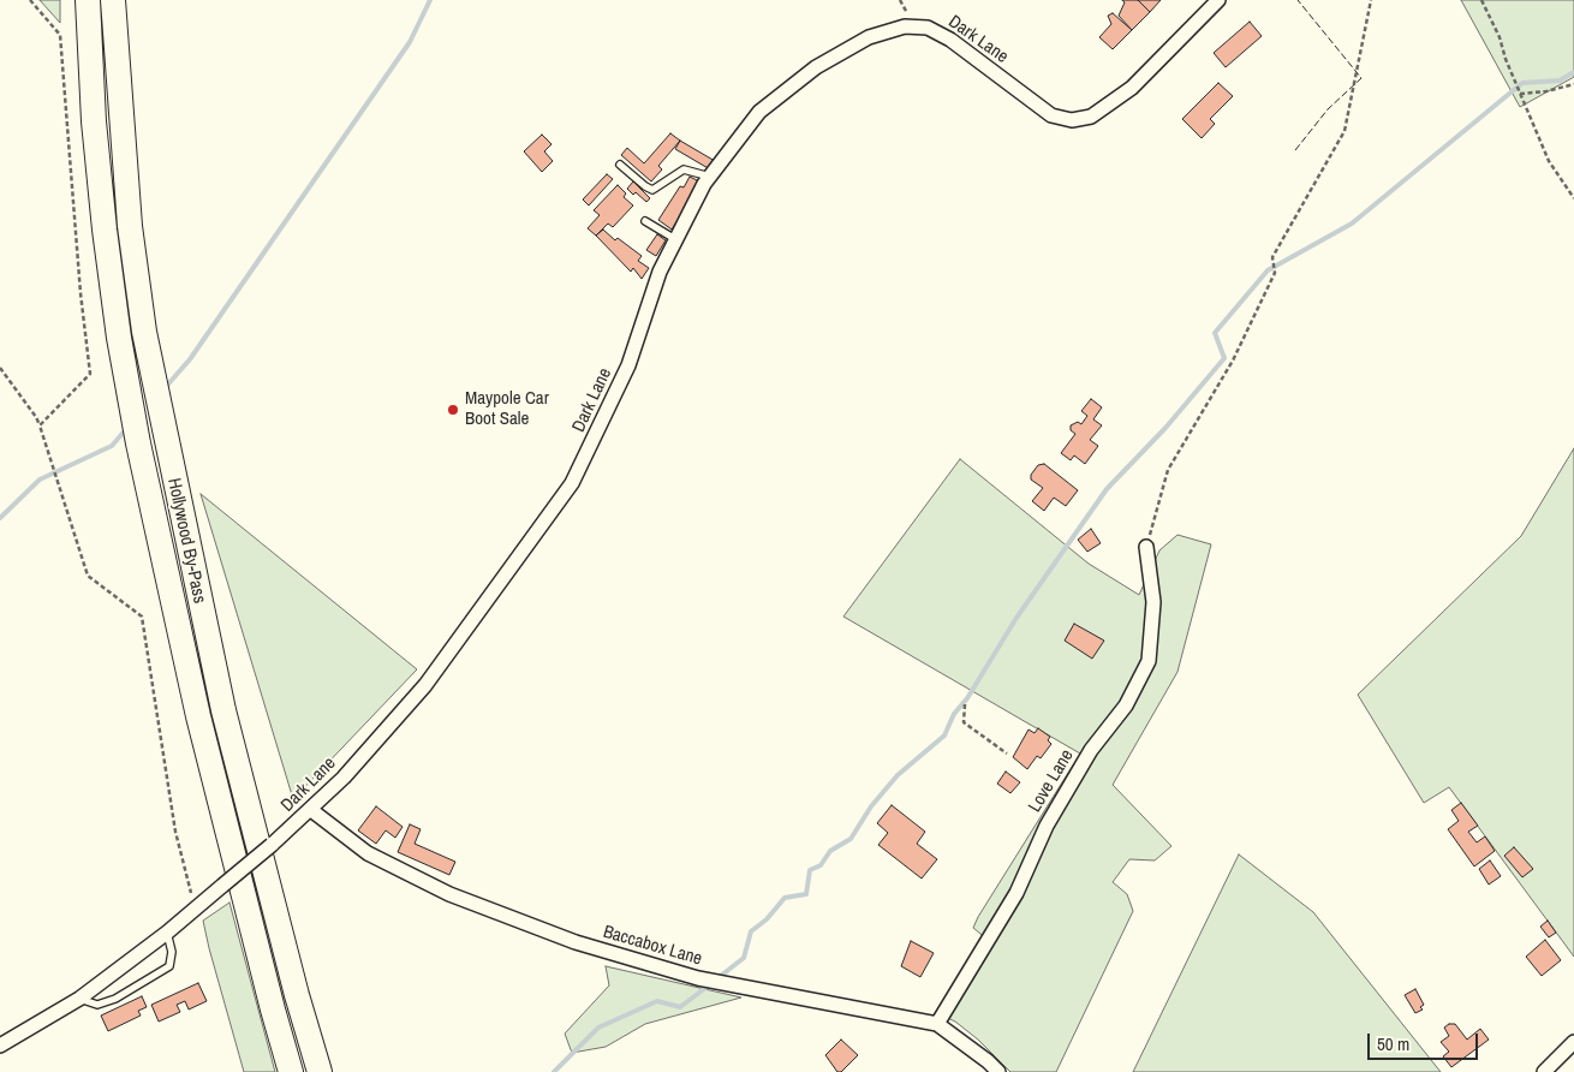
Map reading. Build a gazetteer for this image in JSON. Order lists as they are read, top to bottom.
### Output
{
  "streets": {
    "highway": ["Hollywood By-Pass"],
    "street": ["Dark Lane", "Love Lane", "Baccabox Lane"]
  },
  "crossings": [
    ["Dark Lane", "Baccabox Lane"],
    ["Love Lane", "Baccabox Lane"]
  ],
  "places": ["Maypole Car Boot Sale"],
  "scale_bar": "50 m"
}
